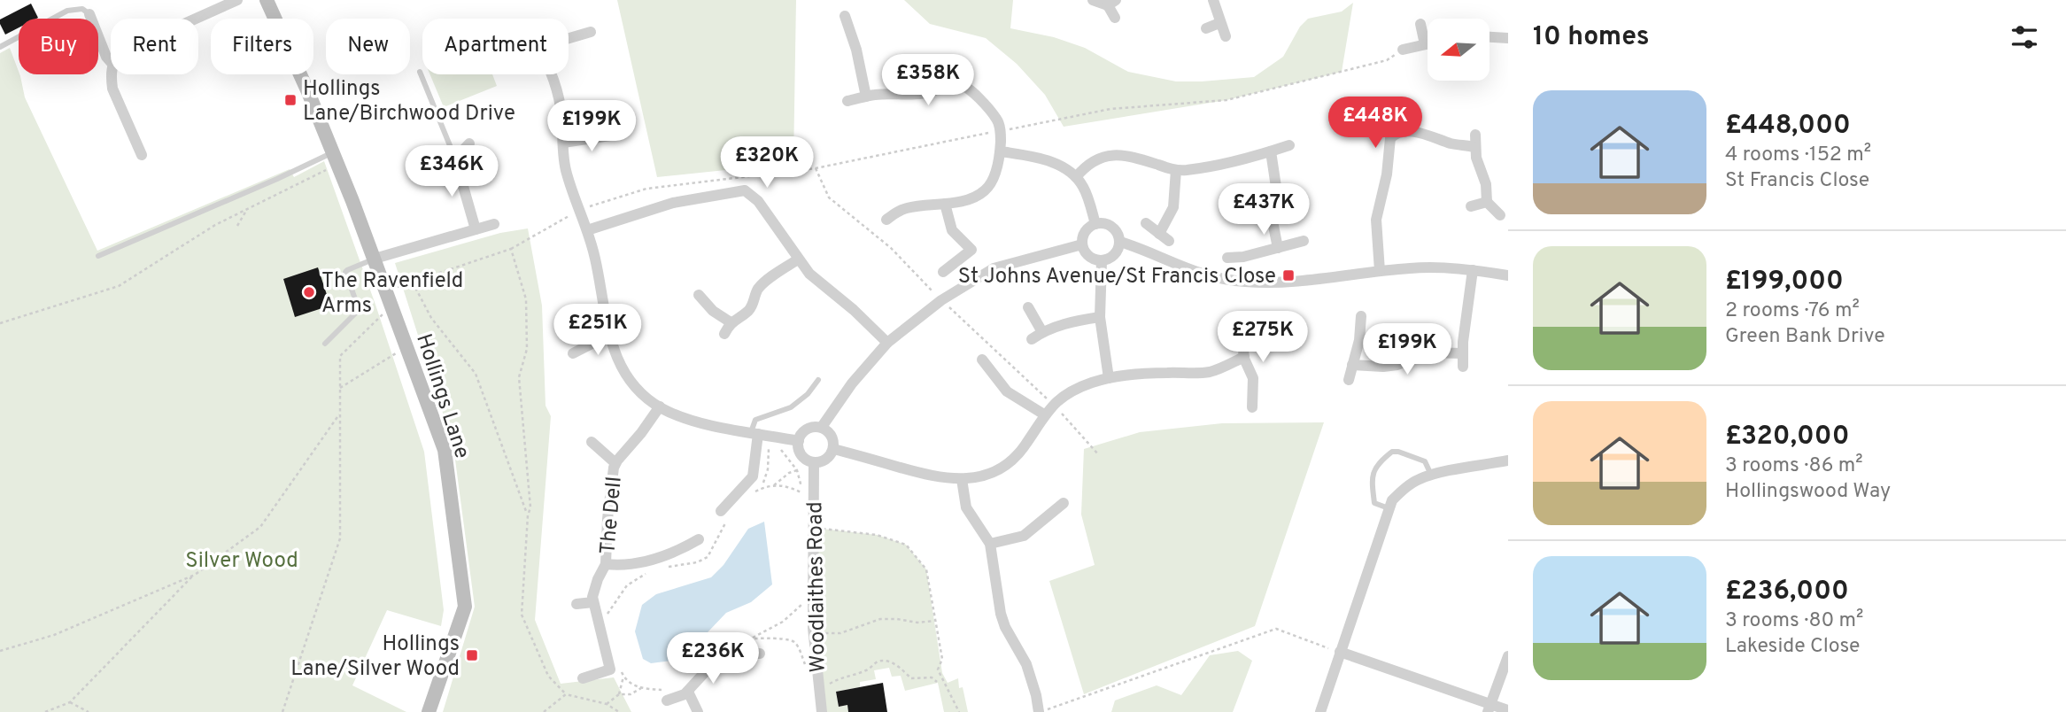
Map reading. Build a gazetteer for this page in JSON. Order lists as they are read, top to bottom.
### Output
{
  "streets": {
    "street": ["Hollings Lane", "The Dell", "Woodlaithes Road"]
  },
  "parks": ["Silver Wood"],
  "places": {
    "transit": ["Hollings Lane/Birchwood Drive", "St Johns Avenue/St Francis Close", "Hollings Lane/Silver Wood"],
    "other": ["The Ravenfield Arms"]
  },
  "north": "left",
  "page": {
    "heading": "10 homes",
    "chip": [
      "Buy",
      "Rent",
      "Filters",
      "New",
      "Apartment"
    ],
    "price": [
      "£358K",
      "£448K",
      "£199K",
      "£320K",
      "£346K",
      "£437K",
      "£251K",
      "£275K",
      "£199K",
      "£236K"
    ],
    "list": [
      {
        "name": "£448,000",
        "note": "4 rooms · 152 m² · St Francis Close"
      },
      {
        "name": "£199,000",
        "note": "2 rooms · 76 m² · Green Bank Drive"
      },
      {
        "name": "£320,000",
        "note": "3 rooms · 86 m² · Hollingswood Way"
      },
      {
        "name": "£236,000",
        "note": "3 rooms · 80 m² · Lakeside Close"
      }
    ]
  }
}
